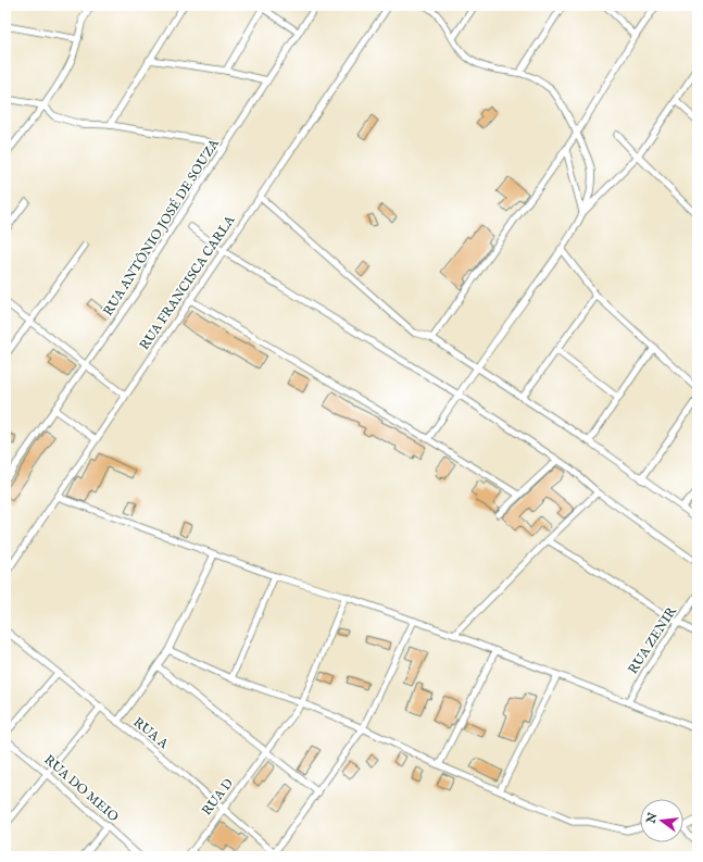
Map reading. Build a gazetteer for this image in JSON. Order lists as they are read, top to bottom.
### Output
{
  "streets": {
    "street": [
      "RUA ANTÔNIO JOSÉ DE SOUZA",
      "RUA FRANCISCA CARLA",
      "RUA ZENIR",
      "RUA A",
      "RUA DO MEIO",
      "RUA D"
    ]
  },
  "crossings": [
    ["RUA A", "RUA D"]
  ],
  "north": "left"
}
